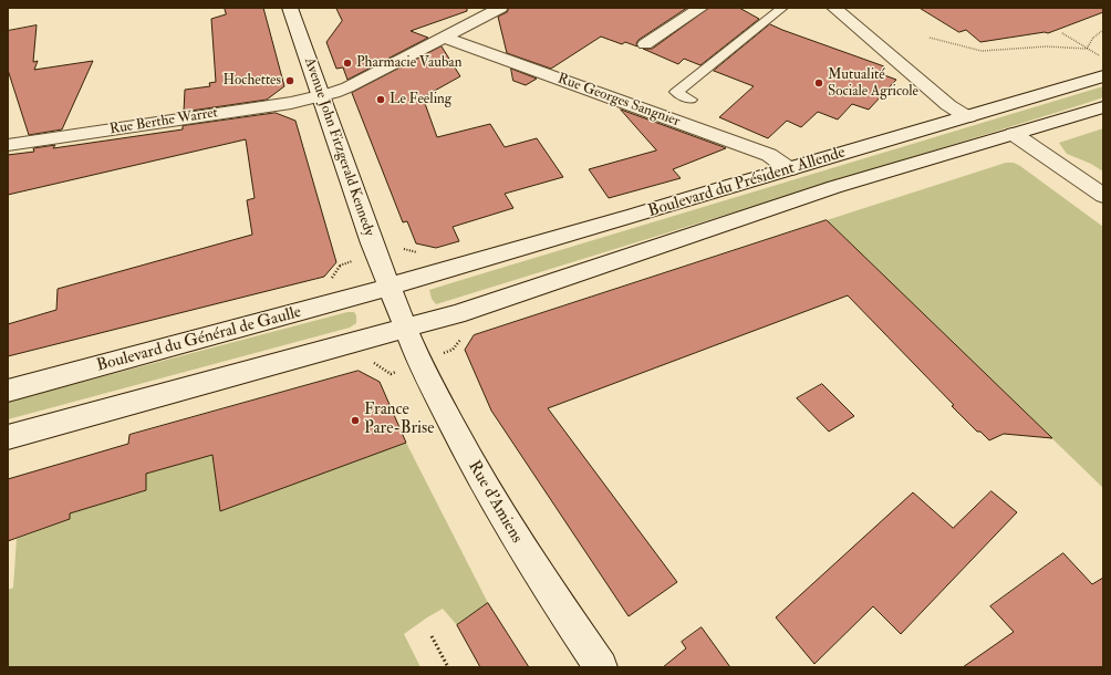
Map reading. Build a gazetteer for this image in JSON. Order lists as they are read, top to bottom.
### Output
{
  "streets": {
    "main road": [
      "Rue Georges Sangnier",
      "Rue Berthe Warret",
      "Avenue John Fitzgerald Kennedy",
      "Boulevard du Président Allende",
      "Boulevard du Général de Gaulle",
      "Rue d'Amiens"
    ]
  },
  "crossings": [
    ["Rue Georges Sangnier", "Rue Berthe Warret"],
    ["Rue Georges Sangnier", "Boulevard du Président Allende"],
    ["Rue Berthe Warret", "Avenue John Fitzgerald Kennedy"],
    ["Avenue John Fitzgerald Kennedy", "Boulevard du Président Allende"],
    ["Avenue John Fitzgerald Kennedy", "Boulevard du Général de Gaulle"],
    ["Avenue John Fitzgerald Kennedy", "Rue d'Amiens"],
    ["Boulevard du Président Allende", "Boulevard du Général de Gaulle"],
    ["Boulevard du Président Allende", "Rue d'Amiens"]
  ],
  "places": [
    "Pharmacie Vauban",
    "Hochettes",
    "Mutualité Sociale Agricole",
    "Le Feeling",
    "France Pare-Brise"
  ]
}
